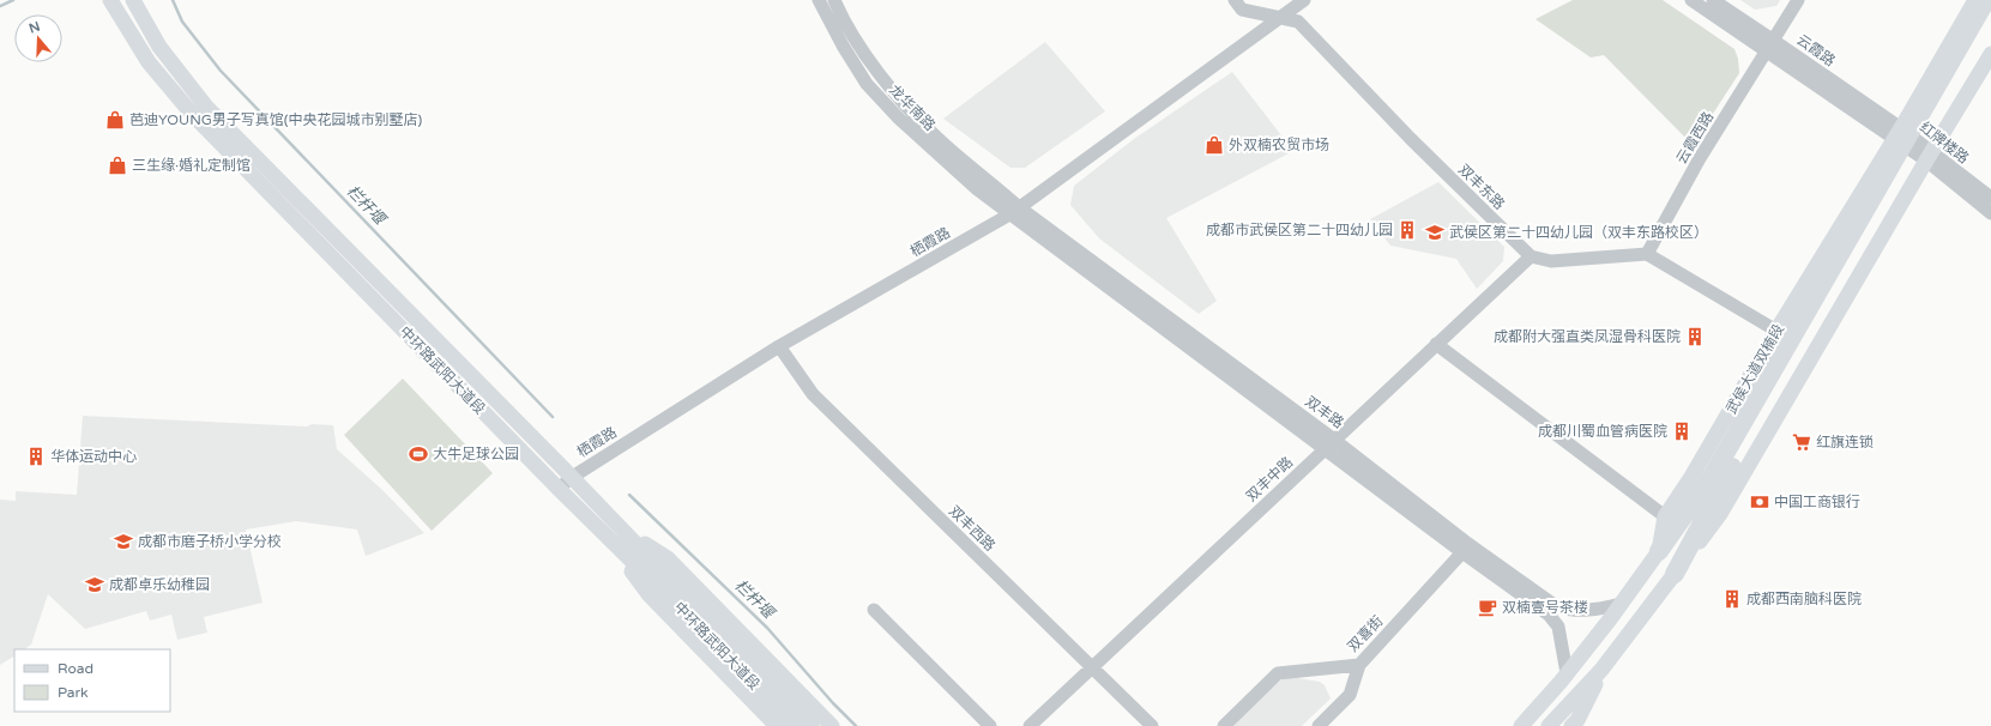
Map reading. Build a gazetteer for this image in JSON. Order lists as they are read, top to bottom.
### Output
{
  "streets": {
    "main road": ["武侯大道双楠段", "中环路武阳大道段"],
    "street": [
      "云霞路",
      "龙华南路",
      "云霞西路",
      "红牌楼路",
      "双丰东路",
      "栖霞路",
      "双丰路",
      "双丰中路",
      "双丰西路",
      "双喜街"
    ]
  },
  "crossings": [
    ["云霞路", "云霞西路"],
    ["云霞路", "红牌楼路"],
    ["云霞路", "武侯大道双楠段"],
    ["龙华南路", "栖霞路"],
    ["龙华南路", "双丰路"],
    ["双丰东路", "栖霞路"],
    ["双丰东路", "双丰中路"],
    ["栖霞路", "中环路武阳大道段"],
    ["栖霞路", "双丰路"],
    ["栖霞路", "双丰西路"],
    ["武侯大道双楠段", "双丰路"],
    ["双丰路", "双丰中路"],
    ["双丰路", "双喜街"],
    ["双丰中路", "双丰西路"]
  ],
  "water": ["栏杆堰"],
  "places": {
    "shop": ["芭迪YOUNG男子写真馆(中央花园城市别墅店)", "外双楠农贸市场", "三生缘·婚礼定制馆"],
    "building": [
      "成都市武侯区第二十四幼儿园",
      "成都附大强直类凤湿骨科医院",
      "成都川蜀血管病医院",
      "华体运动中心",
      "成都西南脑科医院"
    ],
    "school or university": ["武侯区第二十四幼儿园（双丰东路校区）", "成都市磨子桥小学分校", "成都卓乐幼稚园"],
    "supermarket": ["红旗连锁"],
    "sports": ["大牛足球公园"],
    "bank": ["中国工商银行"],
    "cafe": ["双楠壹号茶楼"]
  },
  "legend": ["Road", "Park"],
  "north": "top"
}
